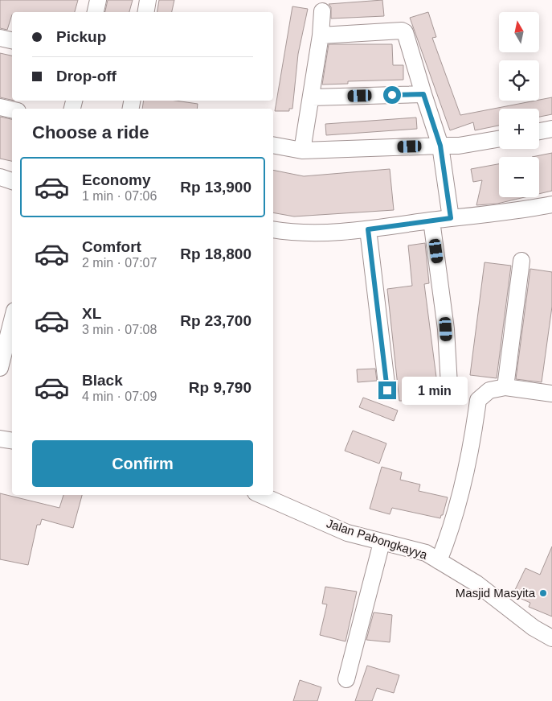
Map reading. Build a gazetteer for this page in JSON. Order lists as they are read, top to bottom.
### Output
{
  "streets": {
    "street": ["Jalan Pabongkayya"]
  },
  "places": ["Masjid Masyita"],
  "north": "top",
  "page": {
    "map_buttons": ["+", "−"],
    "banner": ["Pickup", "Drop-off"],
    "heading": "Choose a ride",
    "list": [
      {
        "name": "Economy",
        "note": "1 min · 07:06",
        "value": "Rp 13,900"
      },
      {
        "name": "Comfort",
        "note": "2 min · 07:07",
        "value": "Rp 18,800"
      },
      {
        "name": "XL",
        "note": "3 min · 07:08",
        "value": "Rp 23,700"
      },
      {
        "name": "Black",
        "note": "4 min · 07:09",
        "value": "Rp 9,790"
      }
    ],
    "bubble": "1 min",
    "buttons": "Confirm"
  }
}
